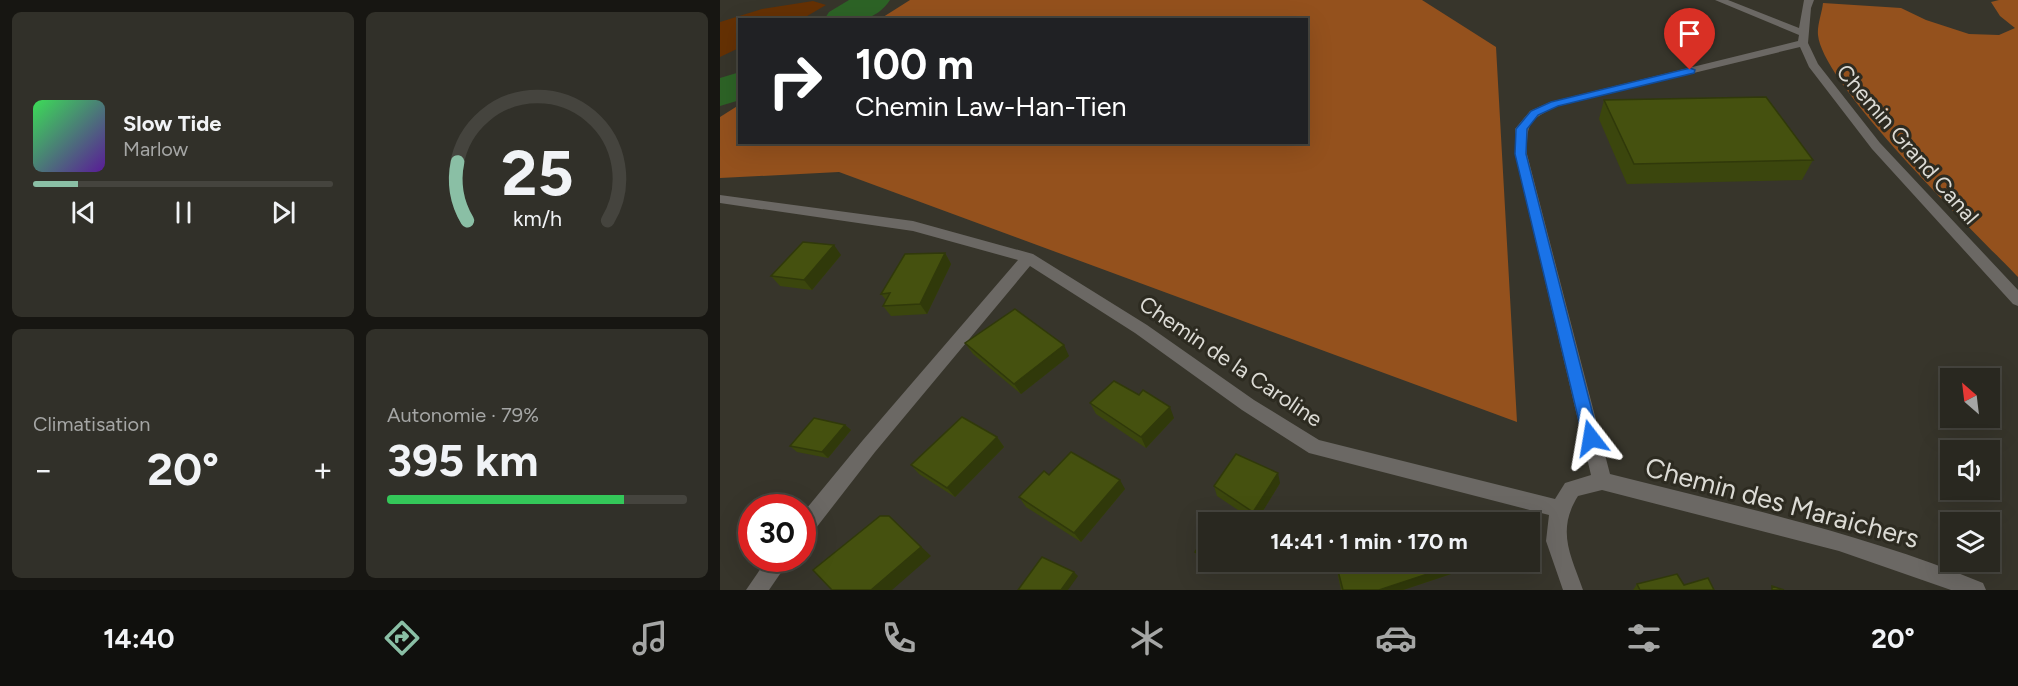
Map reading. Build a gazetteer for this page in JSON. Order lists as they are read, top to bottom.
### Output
{
  "streets": {
    "street": ["Chemin Grand Canal", "Chemin de la Caroline", "Chemin des Maraichers"]
  },
  "crossings": [
    ["Chemin de la Caroline", "Chemin des Maraichers"]
  ],
  "north": "top left",
  "page": {
    "turn": ["100 m", "Chemin Law-Han-Tien"],
    "song": ["Slow Tide", "Marlow"],
    "tile": [
      "Climatisation",
      ["Autonomie · 79%", "395 km"]
    ],
    "heat": ["−", "20°", "+"],
    "limit": "30",
    "trip": "14:41 · 1 min · 170 m",
    "tabs": ["14:40", "20°"],
    "gauge": ["25", "km/h"]
  }
}
